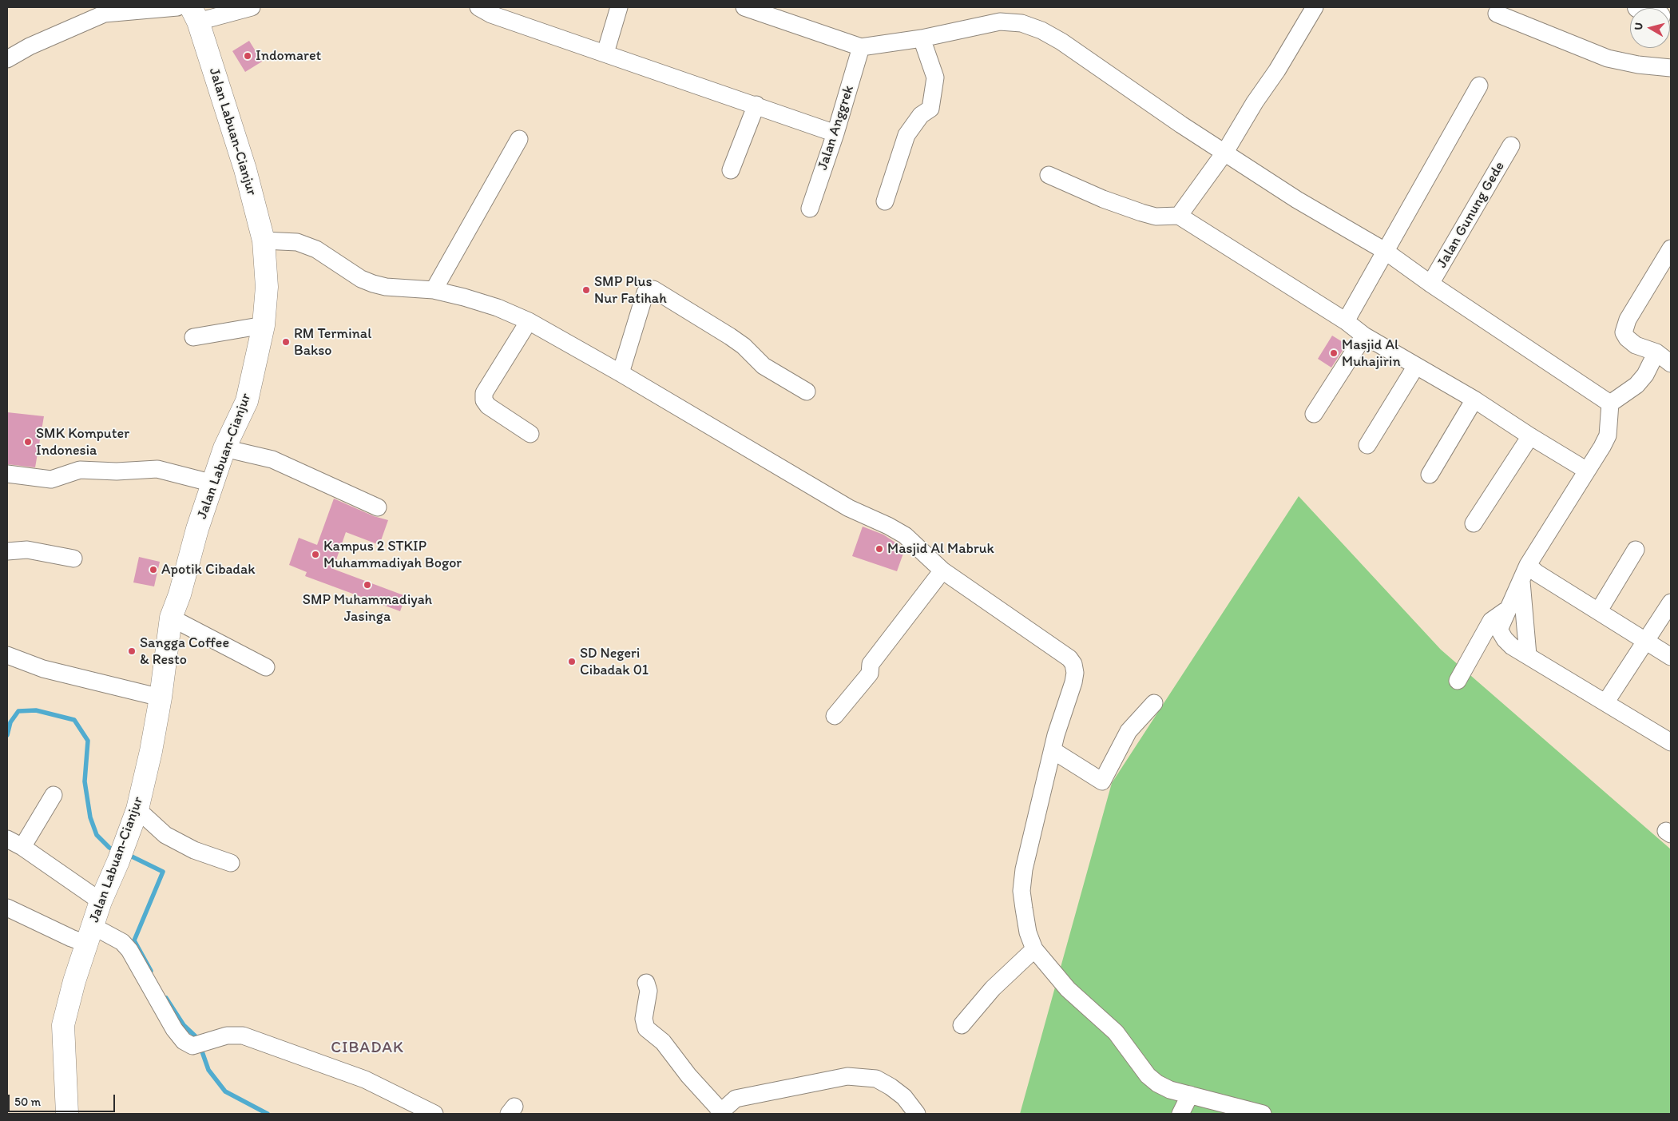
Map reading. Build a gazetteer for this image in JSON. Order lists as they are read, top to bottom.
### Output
{
  "streets": {
    "highway": ["Jalan Labuan-Cianjur"],
    "street": ["Jalan Anggrek", "Jalan Gunung Gede"]
  },
  "districts": ["CIBADAK"],
  "places": [
    "Indomaret",
    "SMP Plus Nur Fatihah",
    "RM Terminal Bakso",
    "Masjid Al Muhajirin",
    "SMK Komputer Indonesia",
    "Masjid Al Mabruk",
    "Kampus 2 STKIP Muhammadiyah Bogor",
    "Apotik Cibadak",
    "SMP Muhammadiyah Jasinga",
    "Sangga Coffee & Resto",
    "SD Negeri Cibadak 01"
  ],
  "scale_bar": "50 m",
  "north": "left"
}
